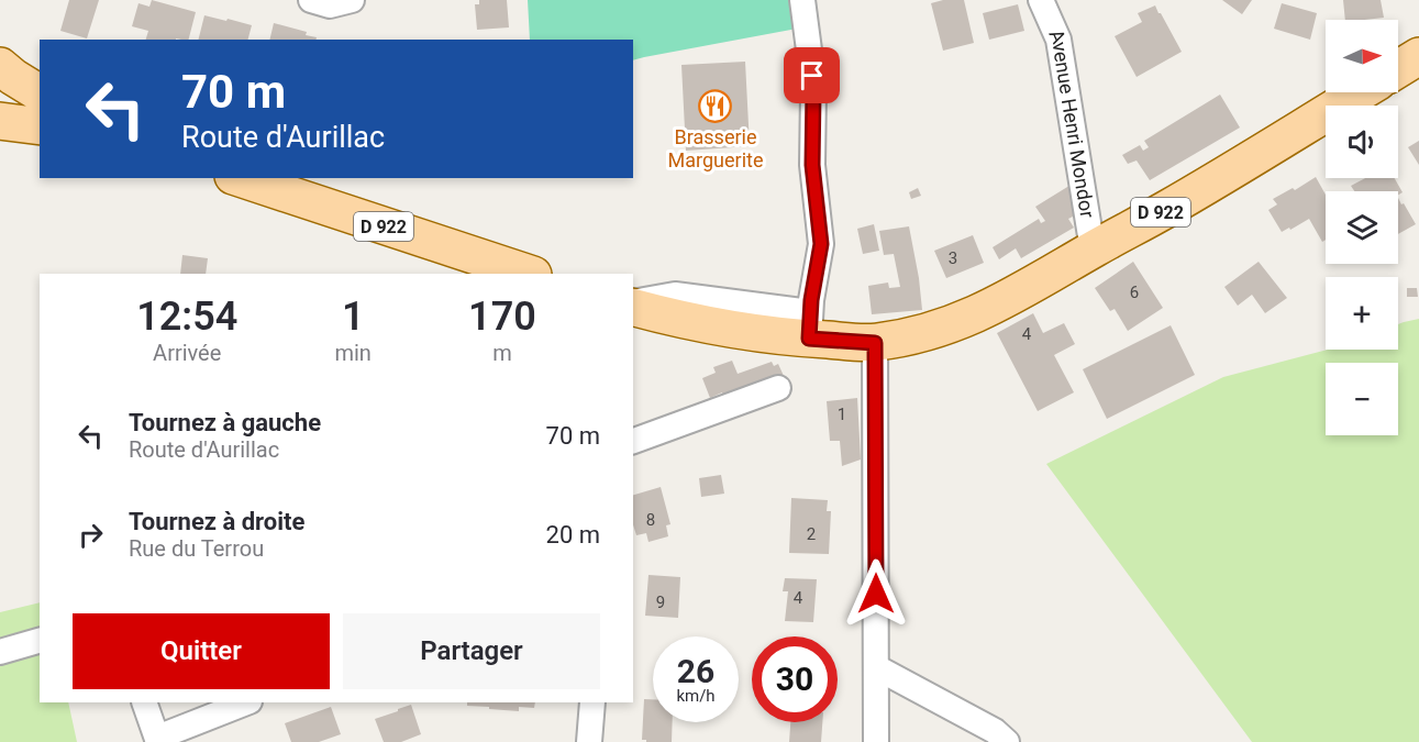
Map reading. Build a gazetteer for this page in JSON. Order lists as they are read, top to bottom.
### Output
{
  "streets": {
    "main road": ["Avenue Henri Mondor", "D 922"]
  },
  "crossings": [
    ["Avenue Henri Mondor", "D 922"]
  ],
  "places": {
    "restaurant": ["Brasserie Marguerite"]
  },
  "house_numbers": [
    "3",
    "6",
    "4",
    "1",
    "8",
    "2",
    "4",
    "9"
  ],
  "north": "right",
  "page": {
    "map_buttons": ["+", "−"],
    "turn": ["70 m", "Route d'Aurillac"],
    "eta": [
      "12:54",
      "Arrivée",
      "1",
      "min",
      "170",
      "m"
    ],
    "list": [
      {
        "name": "Tournez à gauche",
        "note": "Route d'Aurillac",
        "value": "70 m"
      },
      {
        "name": "Tournez à droite",
        "note": "Rue du Terrou",
        "value": "20 m"
      }
    ],
    "buttons": ["Quitter", "Partager"],
    "speed": "26 km/h",
    "limit": "30"
  }
}
